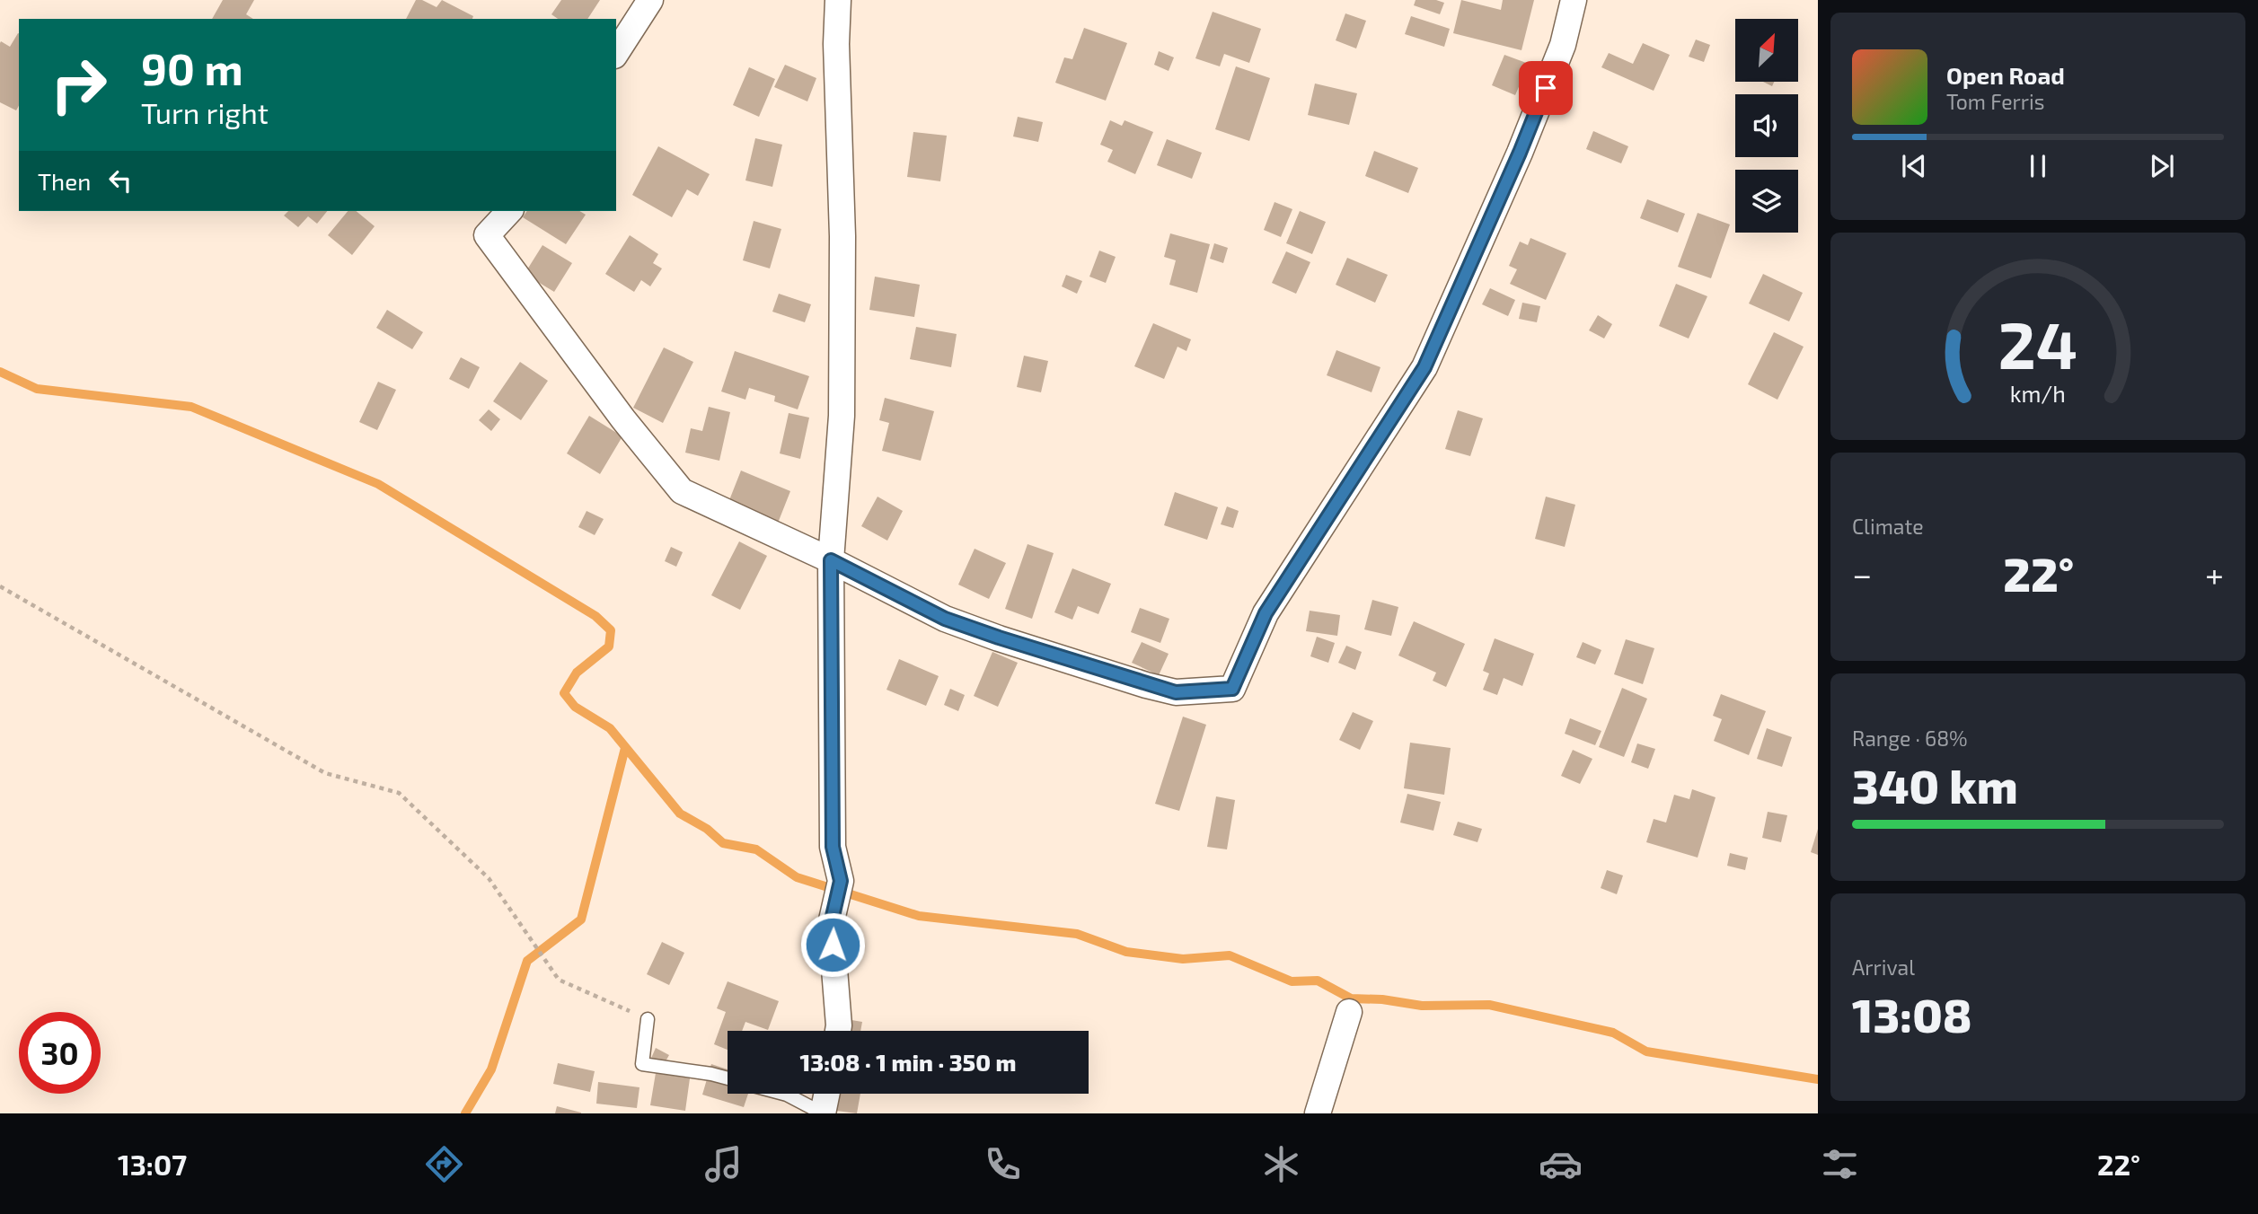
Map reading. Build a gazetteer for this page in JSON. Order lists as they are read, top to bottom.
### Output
{
  "north": "top right",
  "page": {
    "turn": ["90 m", "Turn right"],
    "song": ["Open Road", "Tom Ferris"],
    "then": "Then",
    "tile": [
      "Climate",
      ["Range · 68%", "340 km"],
      ["Arrival", "13:08"]
    ],
    "heat": ["−", "22°", "+"],
    "limit": "30",
    "trip": "13:08 · 1 min · 350 m",
    "tabs": ["13:07", "22°"],
    "gauge": ["24", "km/h"]
  }
}
